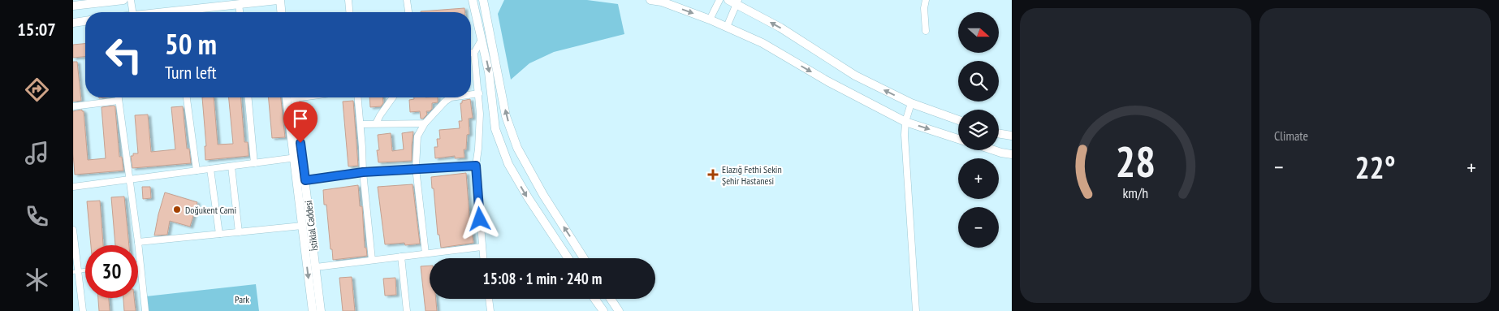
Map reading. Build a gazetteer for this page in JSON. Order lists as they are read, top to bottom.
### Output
{
  "streets": {
    "street": ["İstiklal Caddesi"]
  },
  "parks": ["Park"],
  "places": {
    "health": ["Elazığ Fethi Sekin Şehir Hastanesi"],
    "other": ["Doğukent Cami"]
  },
  "north": "right",
  "page": {
    "tabs": "15:07",
    "tile": "Climate",
    "map_buttons": ["+", "−"],
    "turn": ["50 m", "Turn left"],
    "heat": ["−", "22°", "+"],
    "limit": "30",
    "trip": "15:08 · 1 min · 240 m",
    "gauge": ["28", "km/h"]
  }
}
